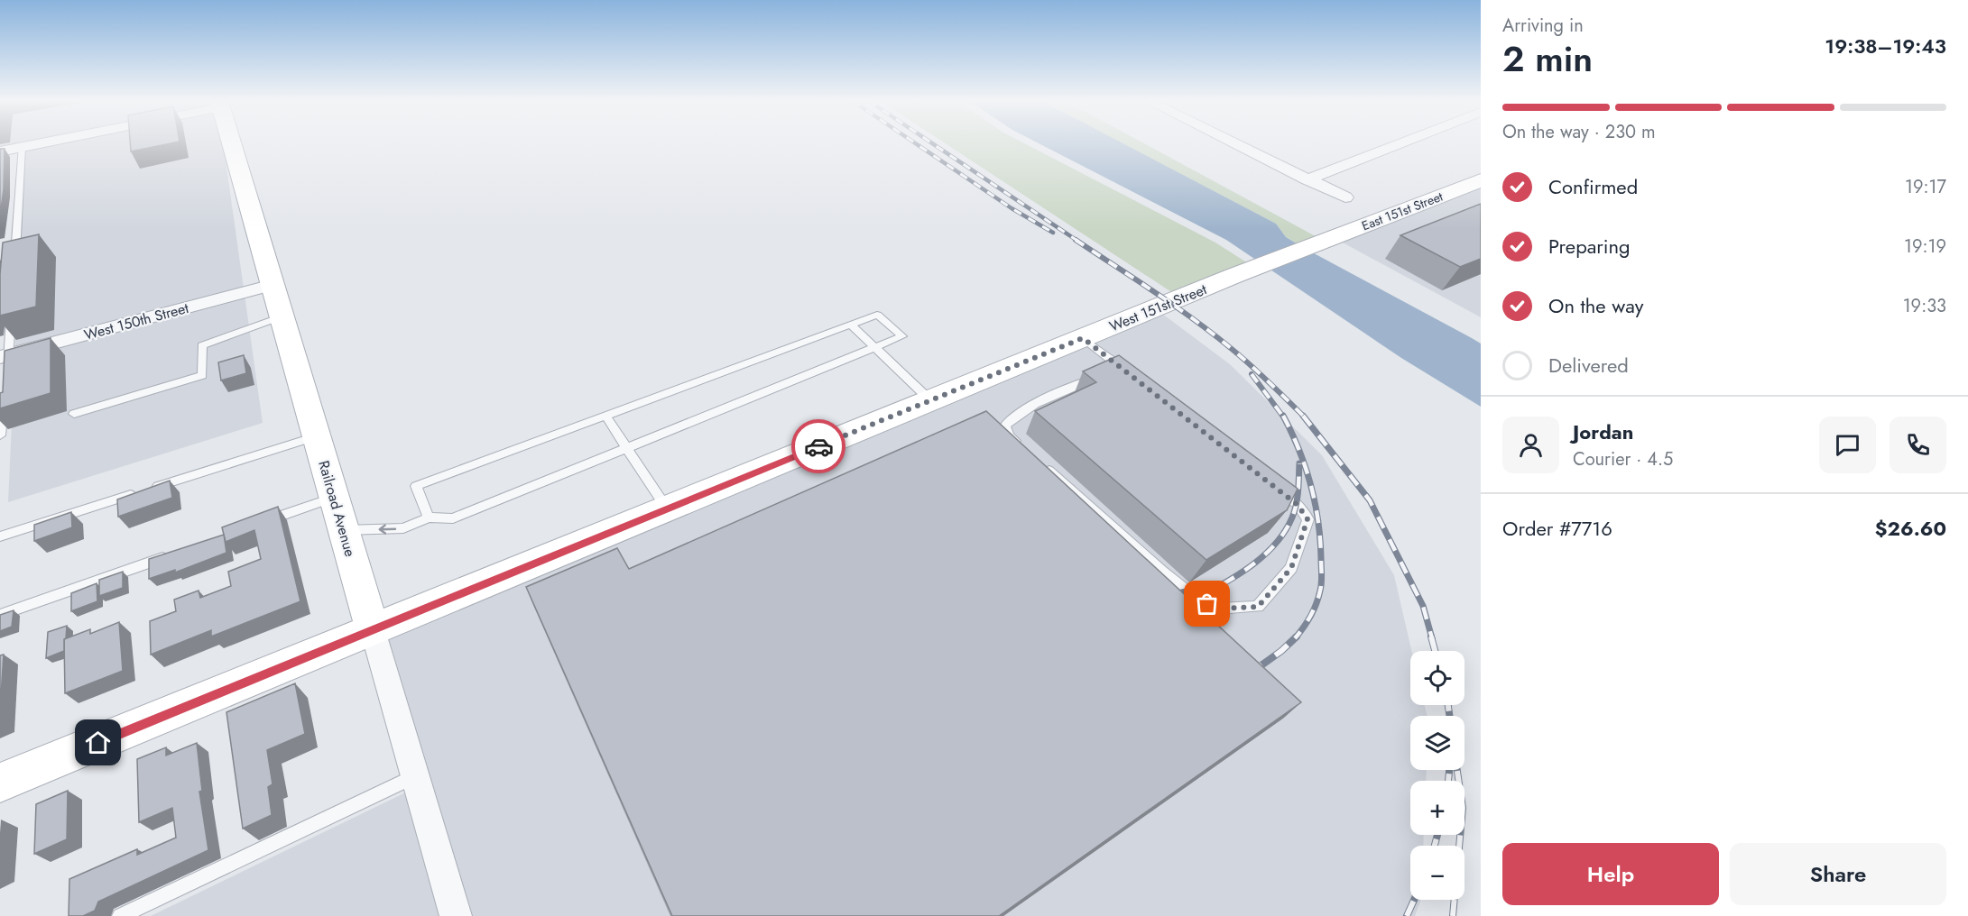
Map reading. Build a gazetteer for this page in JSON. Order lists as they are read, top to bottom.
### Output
{
  "streets": {
    "street": [
      "East 151st Street",
      "West 151st Street",
      "West 150th Street",
      "Railroad Avenue"
    ]
  },
  "crossings": [
    ["East 151st Street", "West 151st Street"],
    ["West 151st Street", "Railroad Avenue"],
    ["West 150th Street", "Railroad Avenue"]
  ],
  "page": {
    "heading": ["2 min", "Arriving in", "19:38–19:43"],
    "panel": [
      "Jordan",
      "Courier · 4.5",
      "Order #7716",
      "$26.60"
    ],
    "bar": "On the way · 230 m",
    "list": [
      ["Confirmed", "19:17"],
      ["Preparing", "19:19"],
      ["On the way", "19:33"],
      "Delivered"
    ],
    "map_buttons": ["+", "−"],
    "buttons": ["Help", "Share"]
  }
}
